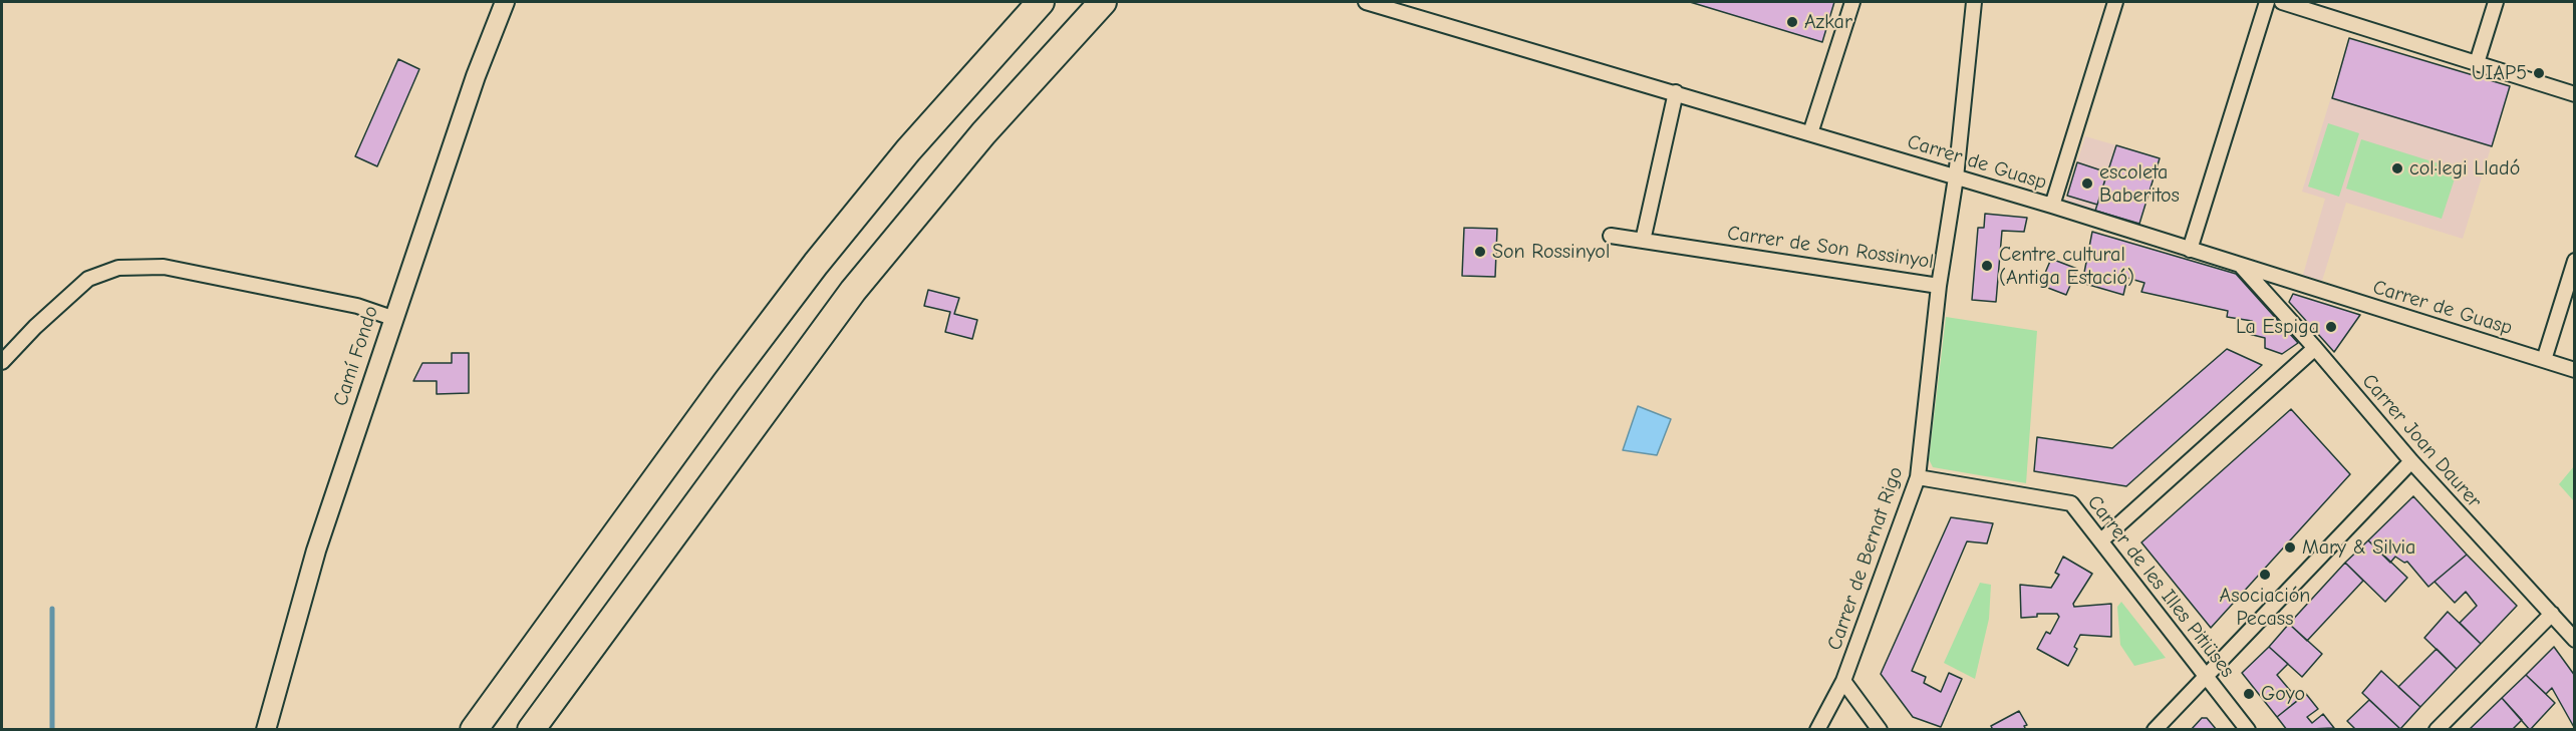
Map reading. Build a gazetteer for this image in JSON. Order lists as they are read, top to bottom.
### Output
{
  "streets": {
    "street": [
      "Carrer de Guasp",
      "Carrer de Son Rossinyol",
      "Camí Fondo",
      "Carrer Joan Daurer",
      "Carrer de Bernat Rigo",
      "Carrer de les Illes Pitiüses"
    ]
  },
  "crossings": [
    ["Carrer de Guasp", "Carrer de Son Rossinyol"],
    ["Carrer de Guasp", "Carrer Joan Daurer"],
    ["Carrer de Son Rossinyol", "Carrer de Bernat Rigo"],
    ["Carrer de Bernat Rigo", "Carrer de les Illes Pitiüses"]
  ],
  "places": [
    "Azkar",
    "UIAP5",
    "col·legi Lladó",
    "escoleta Baberitos",
    "Son Rossinyol",
    "Centre cultural (Antiga Estació)",
    "La Espiga",
    "Mary & Silvia",
    "Asociación Pecass",
    "Goyo"
  ]
}
